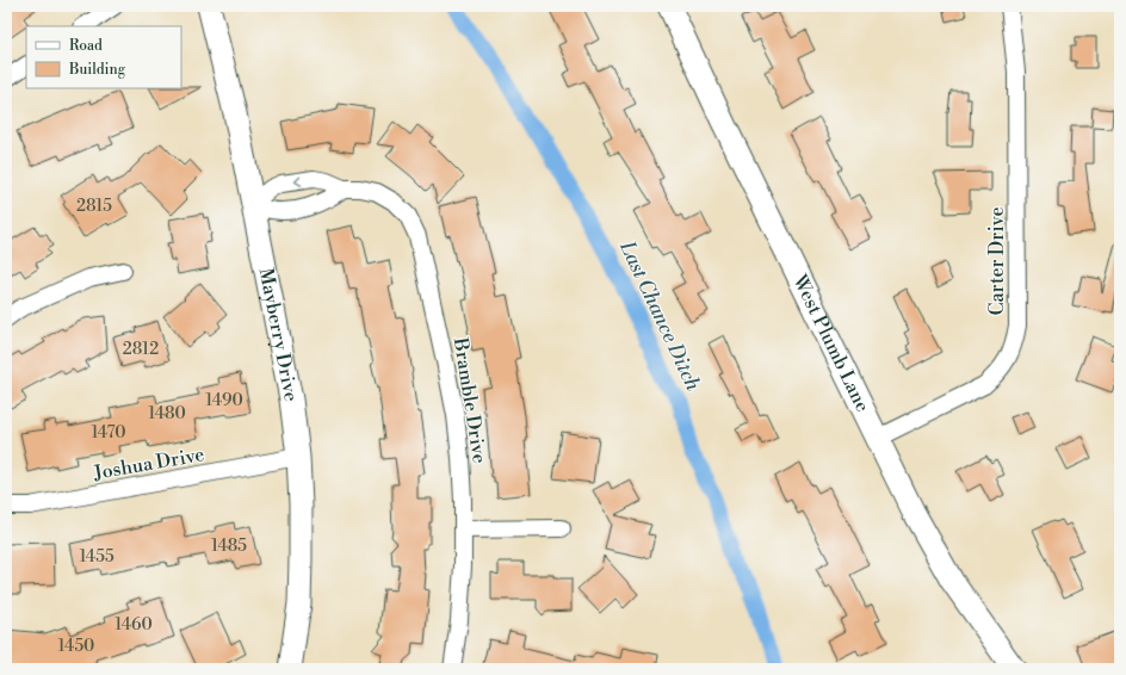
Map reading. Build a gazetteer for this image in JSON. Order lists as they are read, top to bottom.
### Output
{
  "streets": {
    "main road": ["Mayberry Drive", "West Plumb Lane"],
    "street": ["Carter Drive", "Bramble Drive", "Joshua Drive"]
  },
  "crossings": [
    ["Carter Drive", "West Plumb Lane"],
    ["Mayberry Drive", "Bramble Drive"],
    ["Mayberry Drive", "Joshua Drive"]
  ],
  "water": ["Last Chance Ditch"],
  "house_numbers": [
    "2815",
    "2812",
    "1490",
    "1480",
    "1470",
    "1485",
    "1455",
    "1460",
    "1450"
  ],
  "legend": ["Road", "Building"]
}
